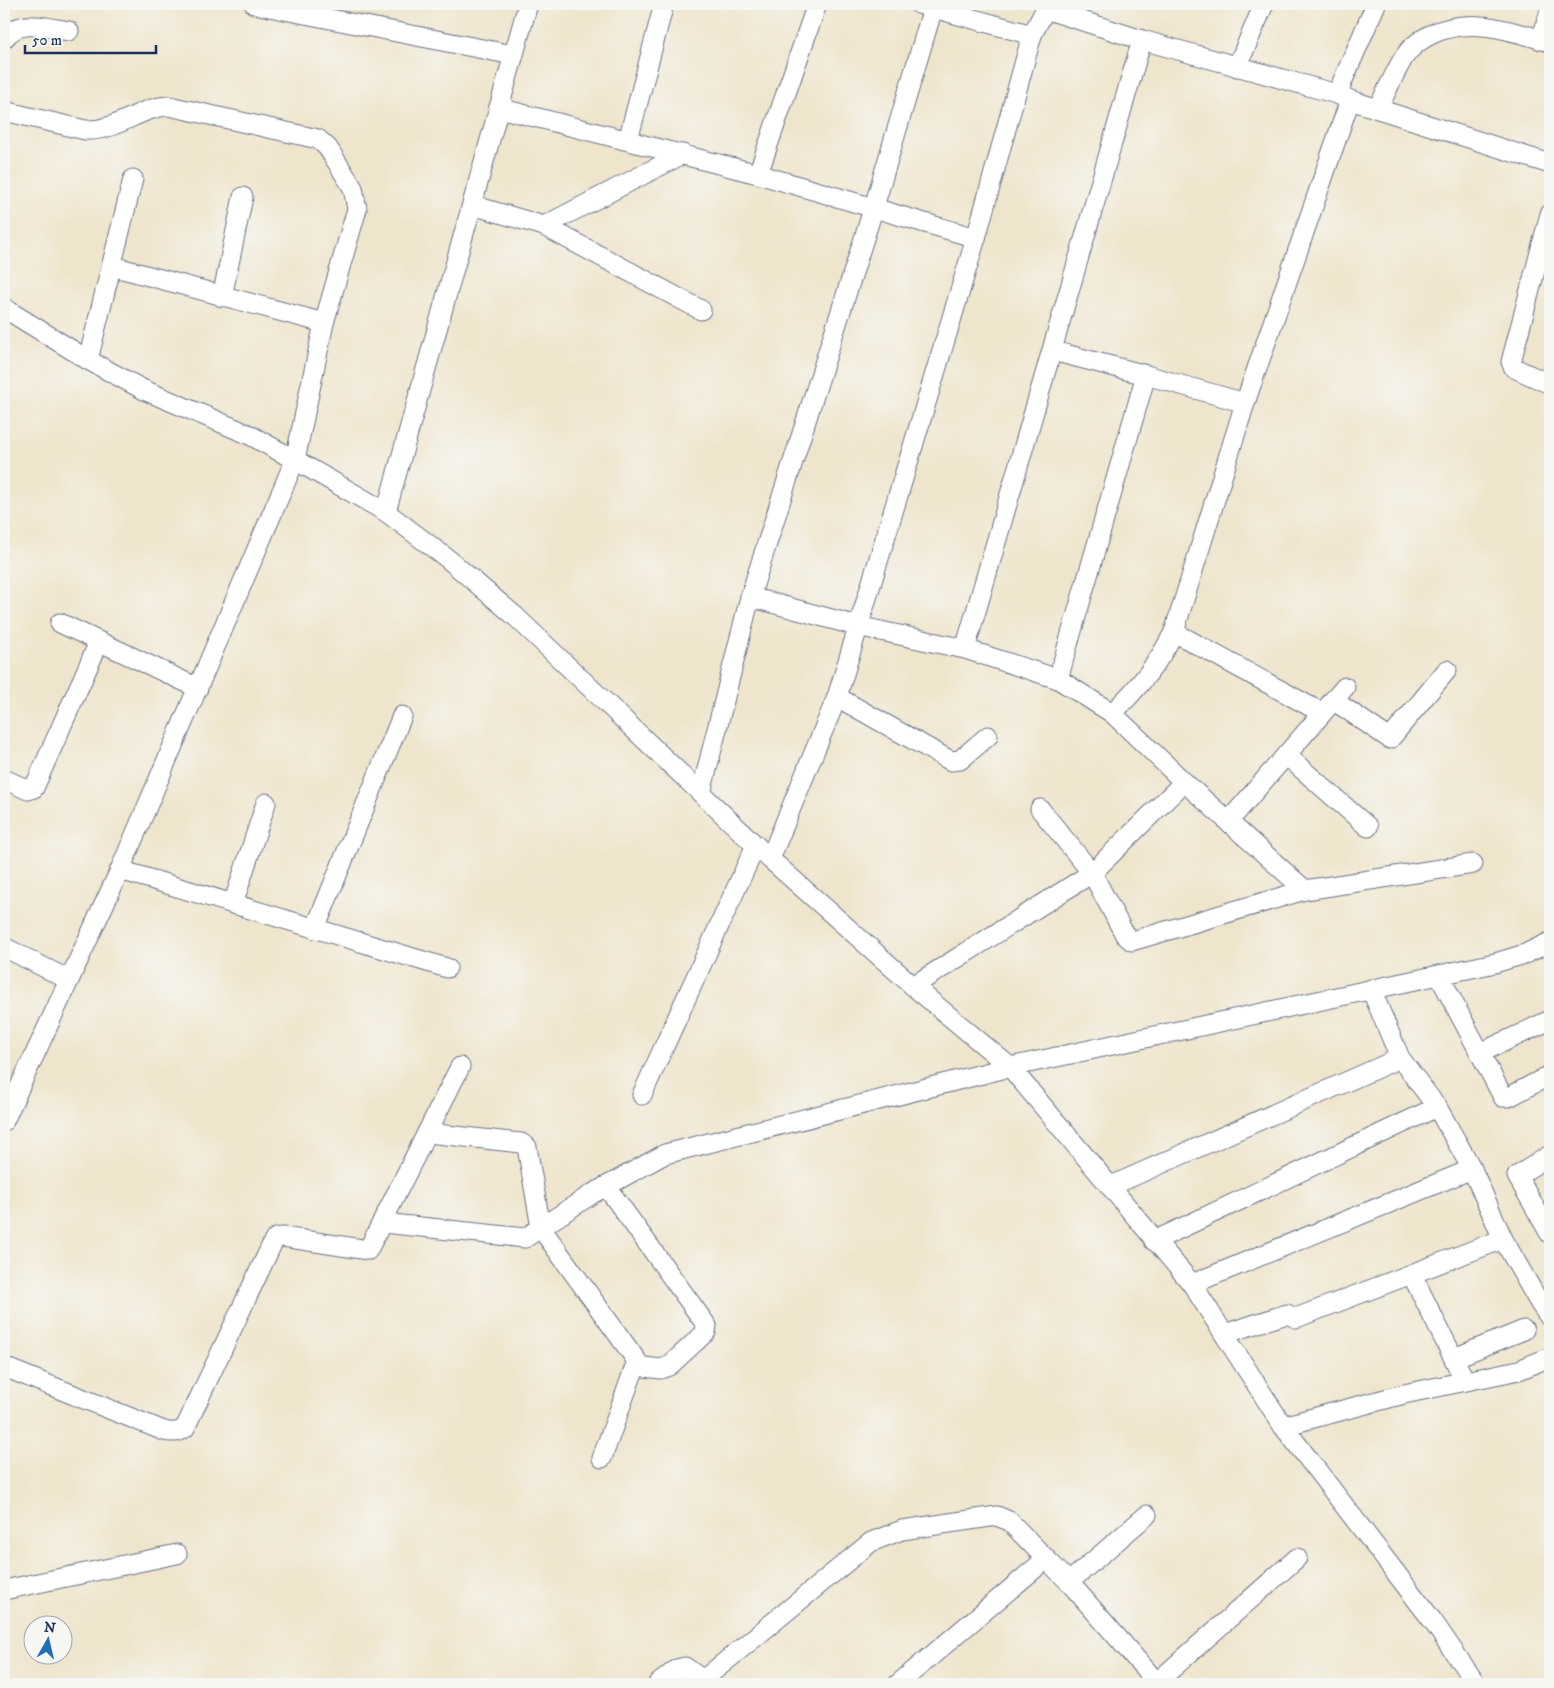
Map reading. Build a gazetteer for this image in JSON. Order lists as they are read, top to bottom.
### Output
{
  "scale_bar": "50 m",
  "north": "top"
}
